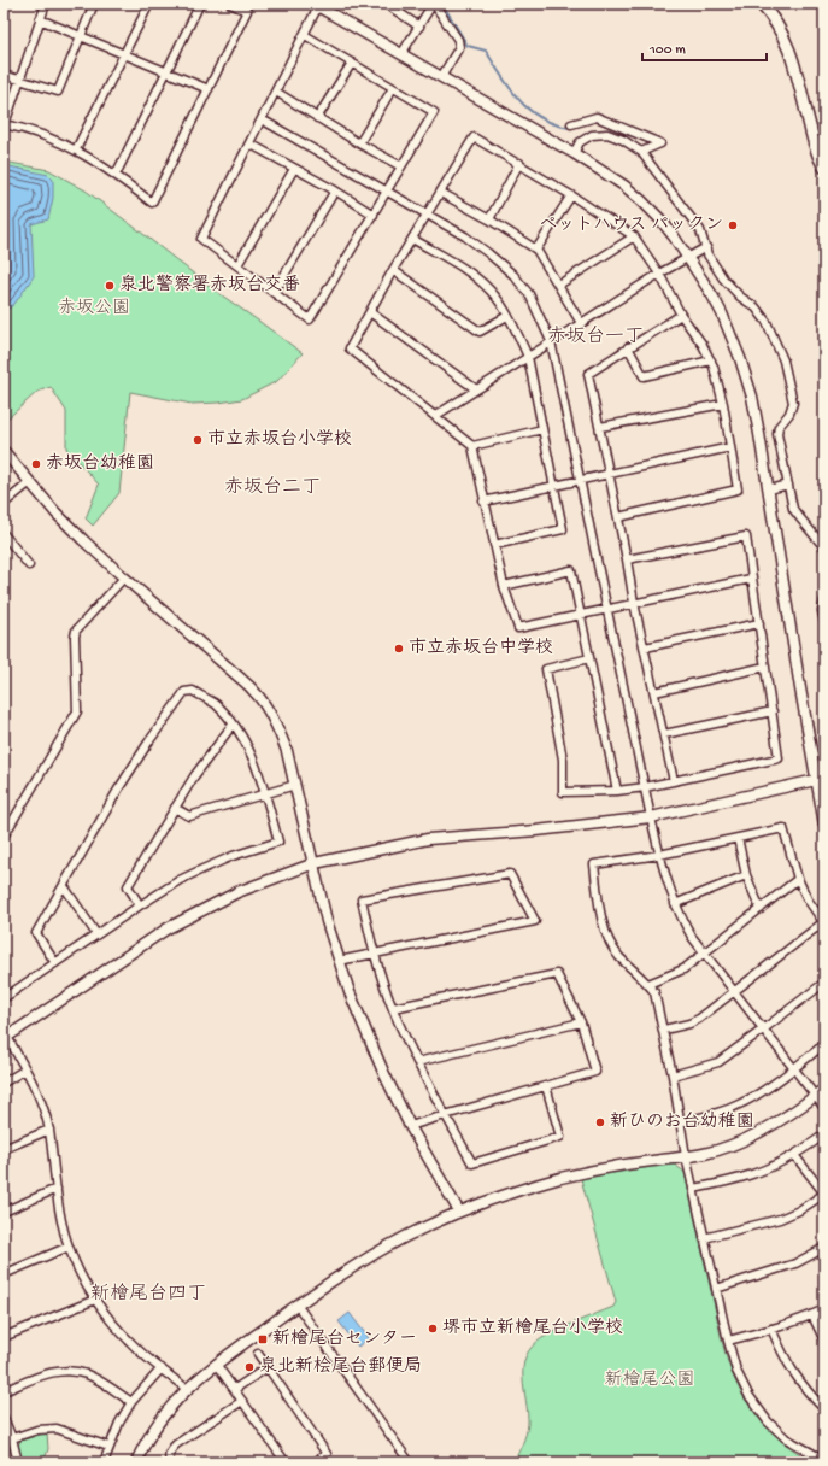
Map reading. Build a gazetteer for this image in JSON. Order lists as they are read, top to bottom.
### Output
{
  "districts": ["赤坂台一丁", "赤坂台二丁", "新檜尾台四丁"],
  "parks": ["赤坂公園", "新檜尾公園"],
  "places": {
    "other": [
      "ペットハウス パックン",
      "泉北警察署赤坂台交番",
      "市立赤坂台小学校",
      "赤坂台幼稚園",
      "市立赤坂台中学校",
      "新ひのお台幼稚園",
      "堺市立新檜尾台小学校",
      "泉北新桧尾台郵便局"
    ],
    "transit": ["新檜尾台センター"]
  },
  "scale_bar": "100 m"
}
